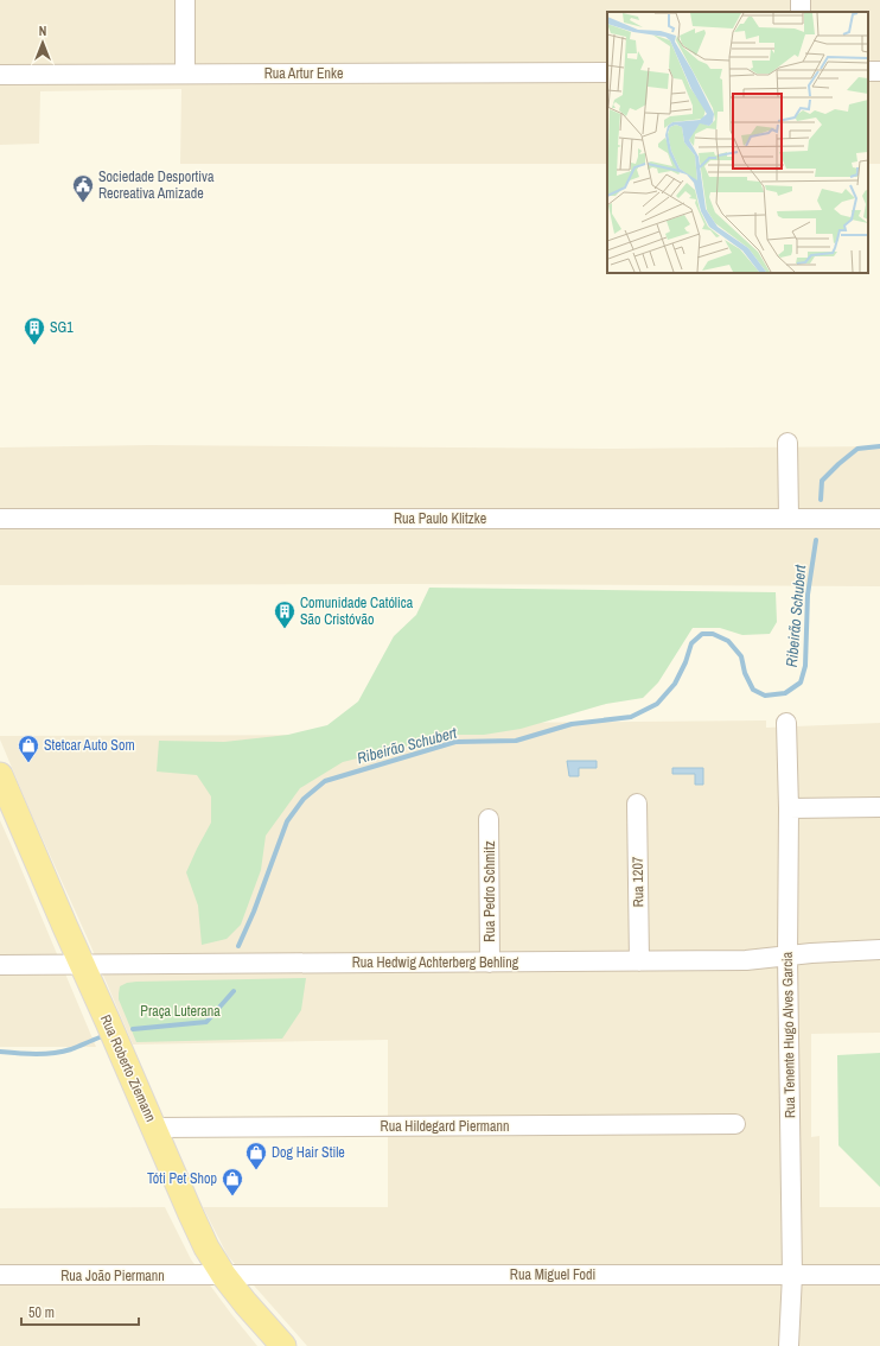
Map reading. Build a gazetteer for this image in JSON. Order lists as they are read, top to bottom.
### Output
{
  "streets": {
    "main road": ["Rua Roberto Ziemann"],
    "street": [
      "Rua Artur Enke",
      "Rua Paulo Klitzke",
      "Rua 1207",
      "Rua Pedro Schmitz",
      "Rua Hedwig Achterberg Behling",
      "Rua Tenente Hugo Alves Garcia",
      "Rua Hildegard Piermann",
      "Rua Miguel Fodi",
      "Rua João Piermann"
    ]
  },
  "crossings": [
    ["Rua 1207", "Rua Hedwig Achterberg Behling"],
    ["Rua Pedro Schmitz", "Rua Hedwig Achterberg Behling"],
    ["Rua Hedwig Achterberg Behling", "Rua Tenente Hugo Alves Garcia"],
    ["Rua Hedwig Achterberg Behling", "Rua Roberto Ziemann"],
    ["Rua Tenente Hugo Alves Garcia", "Rua Miguel Fodi"],
    ["Rua Roberto Ziemann", "Rua Hildegard Piermann"],
    ["Rua Roberto Ziemann", "Rua Miguel Fodi"],
    ["Rua Roberto Ziemann", "Rua João Piermann"],
    ["Rua Miguel Fodi", "Rua João Piermann"]
  ],
  "water": ["Ribeirão Schubert"],
  "parks": ["Praça Luterana"],
  "places": {
    "public building": ["Sociedade Desportiva Recreativa Amizade"],
    "building": ["SG1", "Comunidade Católica São Cristóvão"],
    "shop": ["Stetcar Auto Som", "Dog Hair Stile", "Tóti Pet Shop"]
  },
  "scale_bar": "50 m",
  "north": "top"
}
